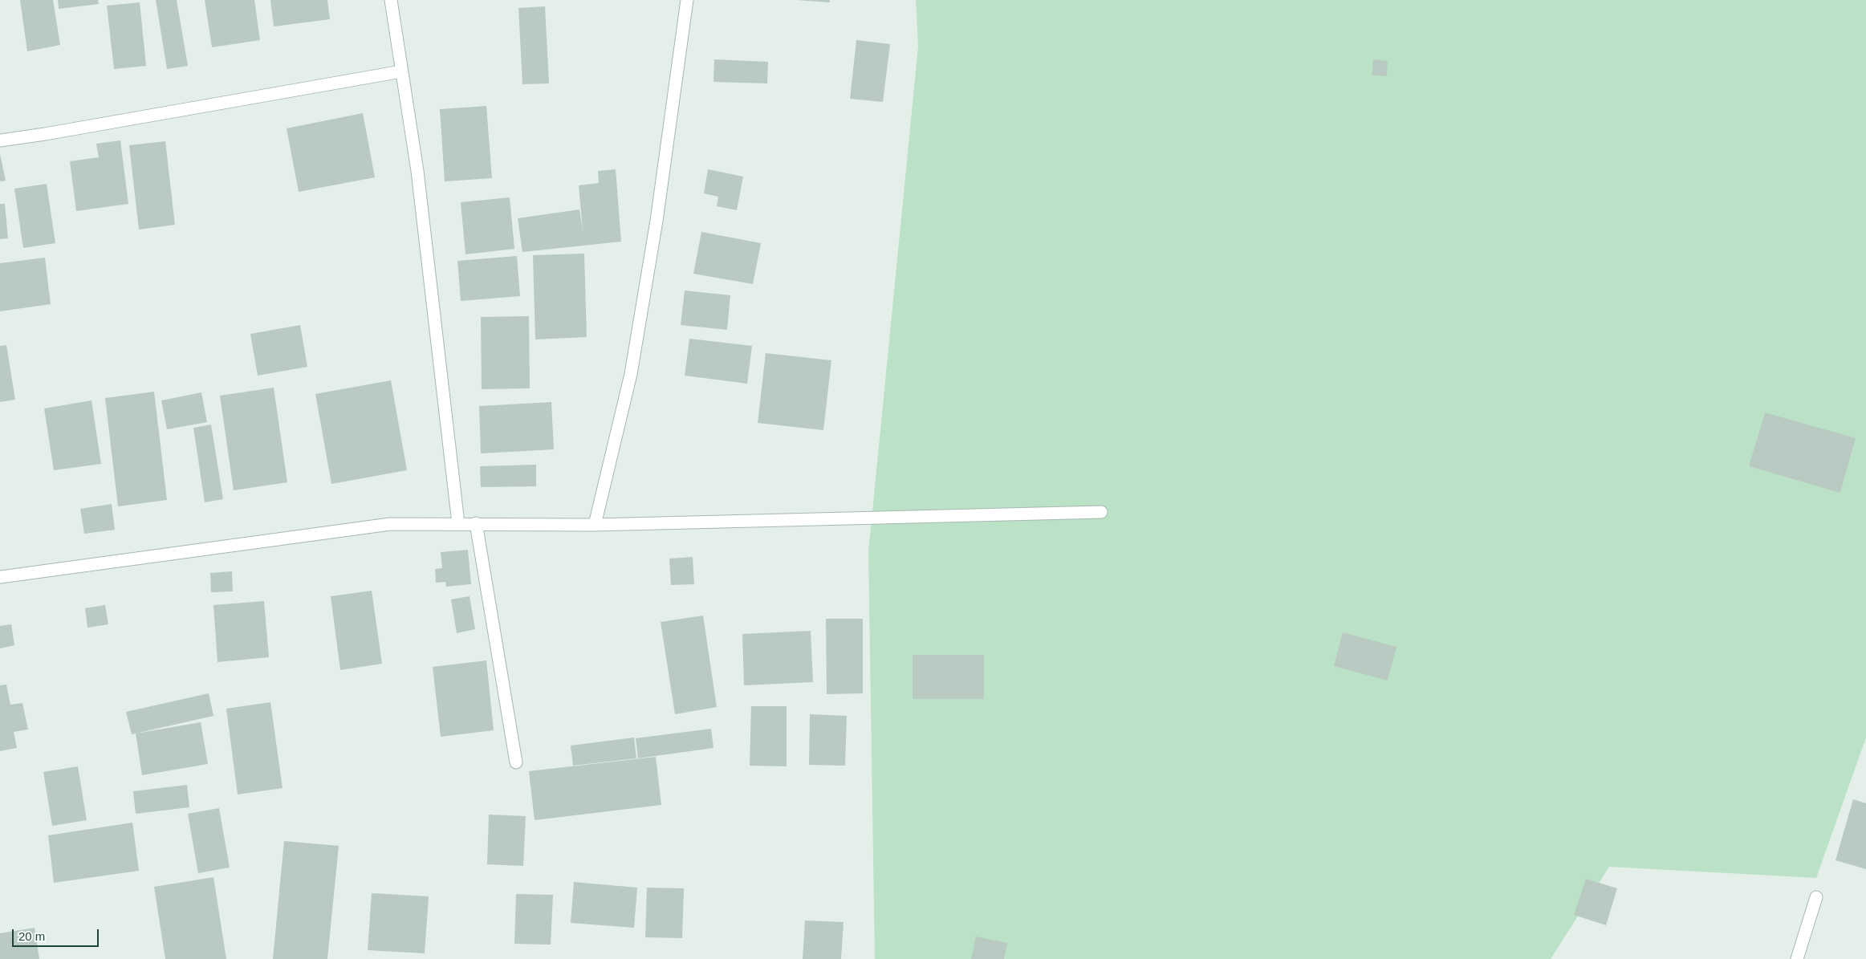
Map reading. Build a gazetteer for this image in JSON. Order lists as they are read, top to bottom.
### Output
{
  "scale_bar": "20 m"
}
